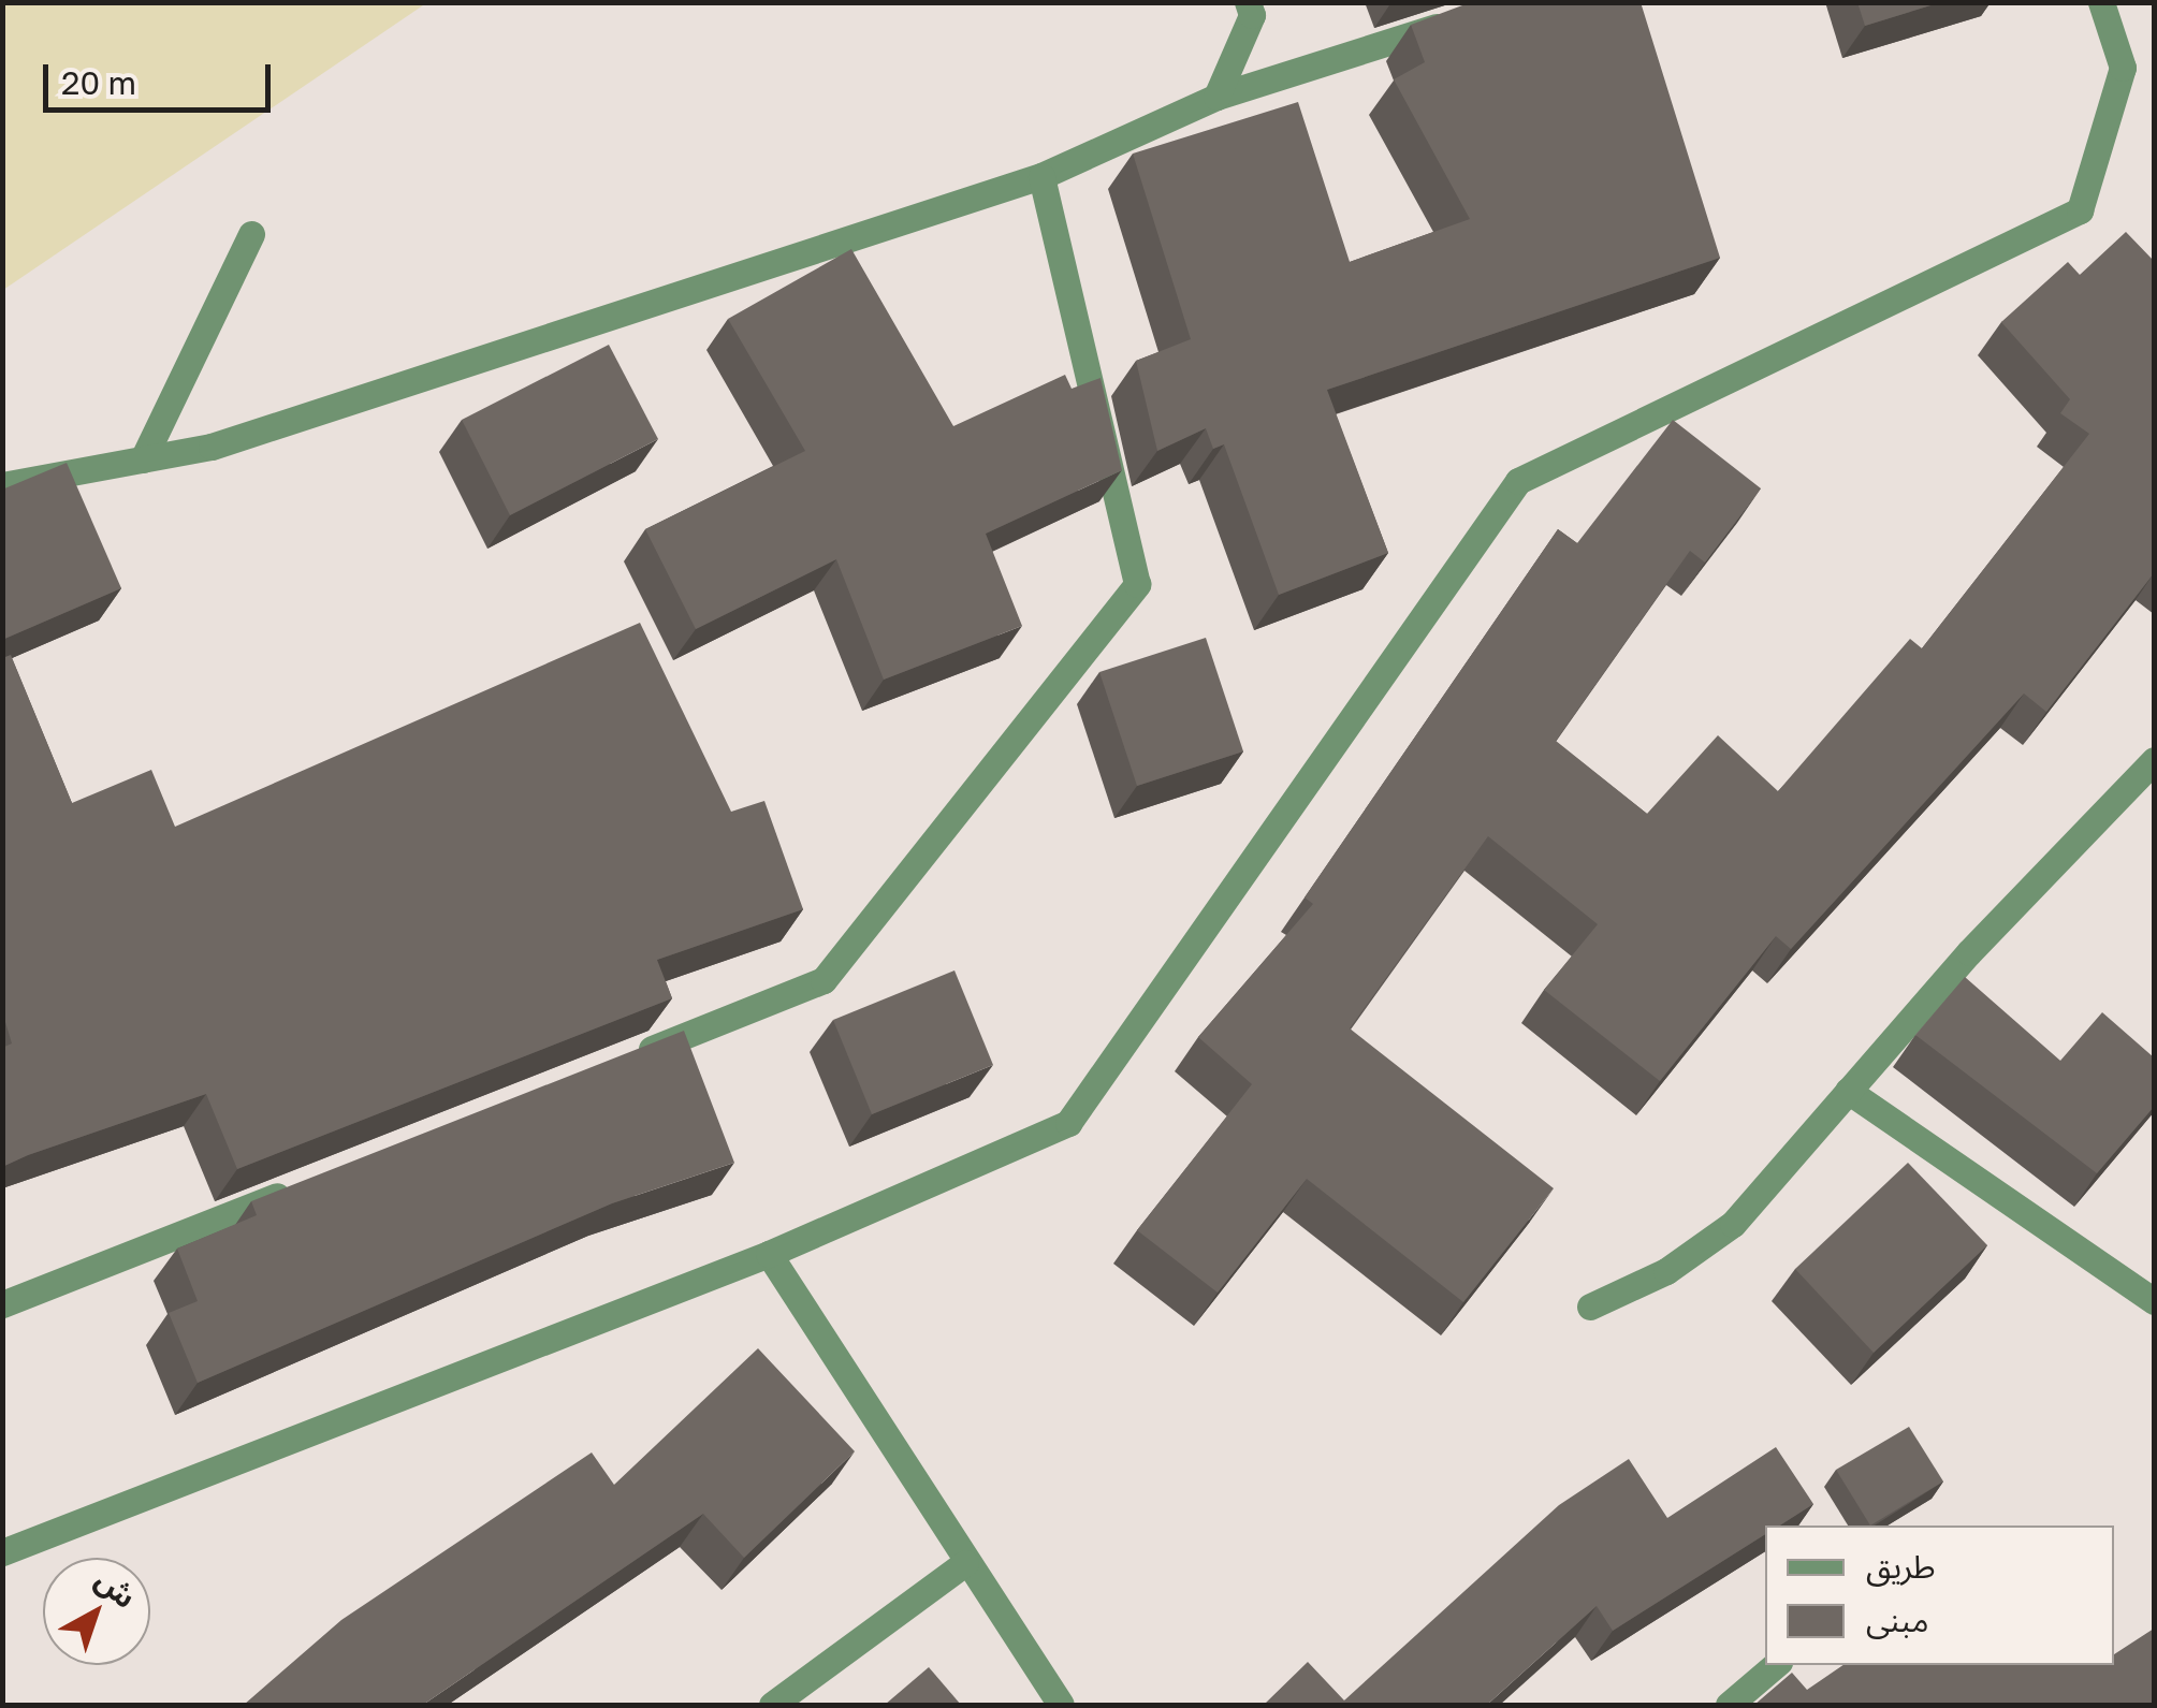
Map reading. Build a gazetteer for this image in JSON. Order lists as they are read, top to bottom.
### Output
{
  "legend": ["طريق", "مبنى"],
  "scale_bar": "20 m",
  "north": "top right"
}
